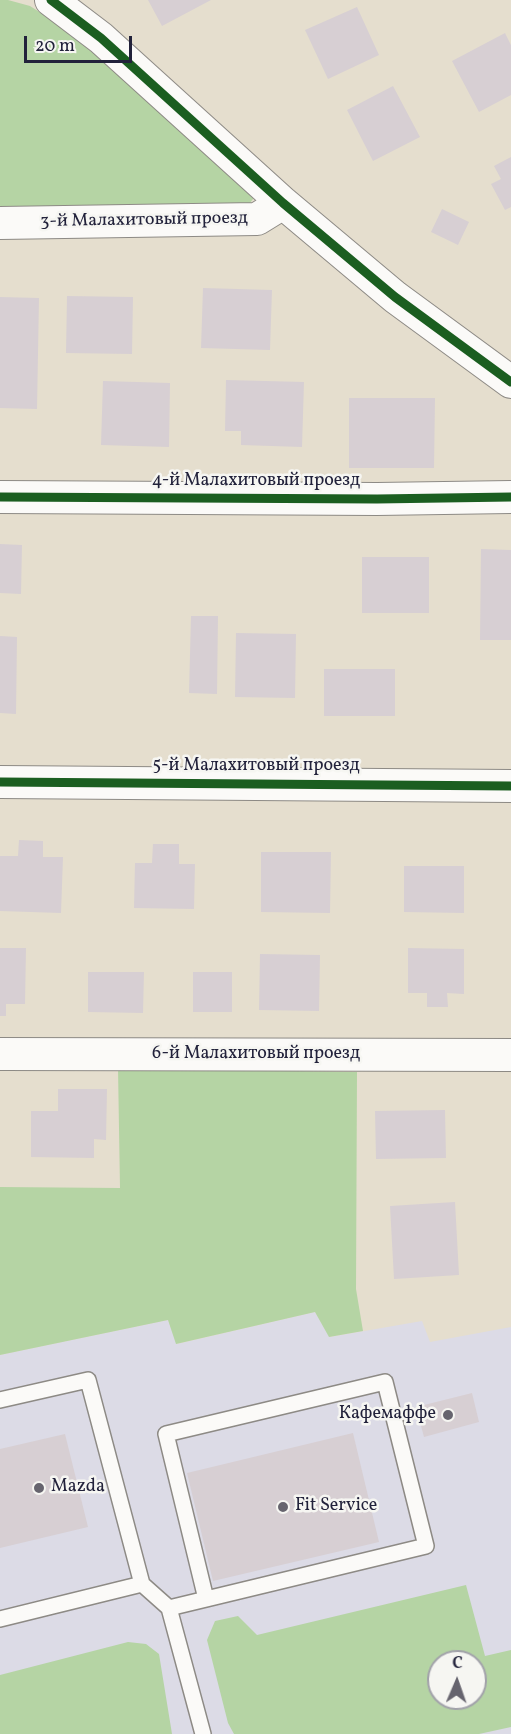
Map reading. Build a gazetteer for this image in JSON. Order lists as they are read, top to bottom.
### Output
{
  "streets": {
    "street": [
      "3-й Малахитовый проезд",
      "4-й Малахитовый проезд",
      "5-й Малахитовый проезд",
      "6-й Малахитовый проезд"
    ]
  },
  "places": ["Кафемаффе", "Mazda", "Fit Service"],
  "scale_bar": "20 m",
  "north": "top"
}
